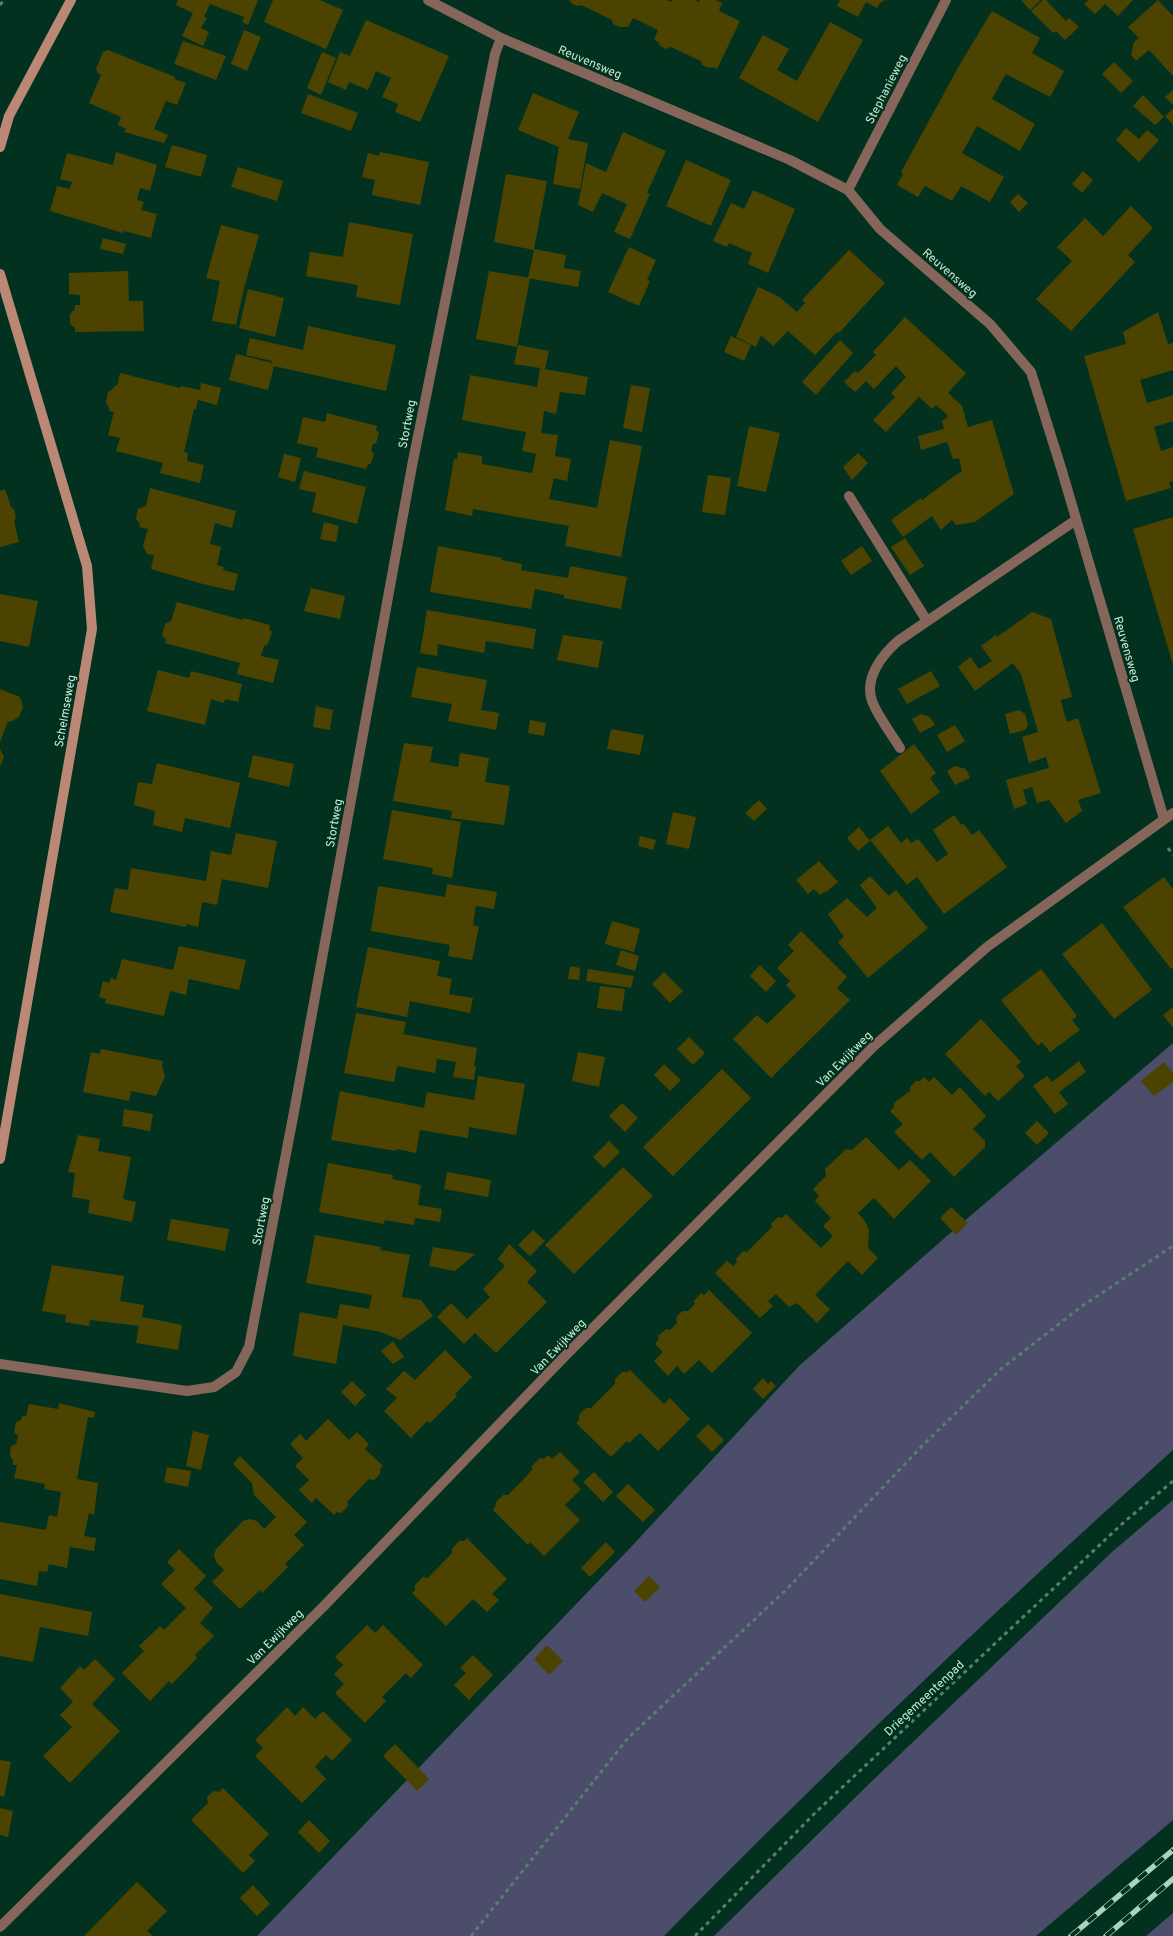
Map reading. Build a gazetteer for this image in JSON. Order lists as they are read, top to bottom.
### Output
{
  "streets": {
    "main road": ["Schelmseweg"],
    "street": [
      "Reuvensweg",
      "Stephanieweg",
      "Stortweg",
      "Van Ewijkweg"
    ],
    "path": ["Driegemeentenpad"]
  },
  "crossings": [
    ["Reuvensweg", "Stephanieweg"],
    ["Reuvensweg", "Stortweg"],
    ["Reuvensweg", "Van Ewijkweg"]
  ]
}
